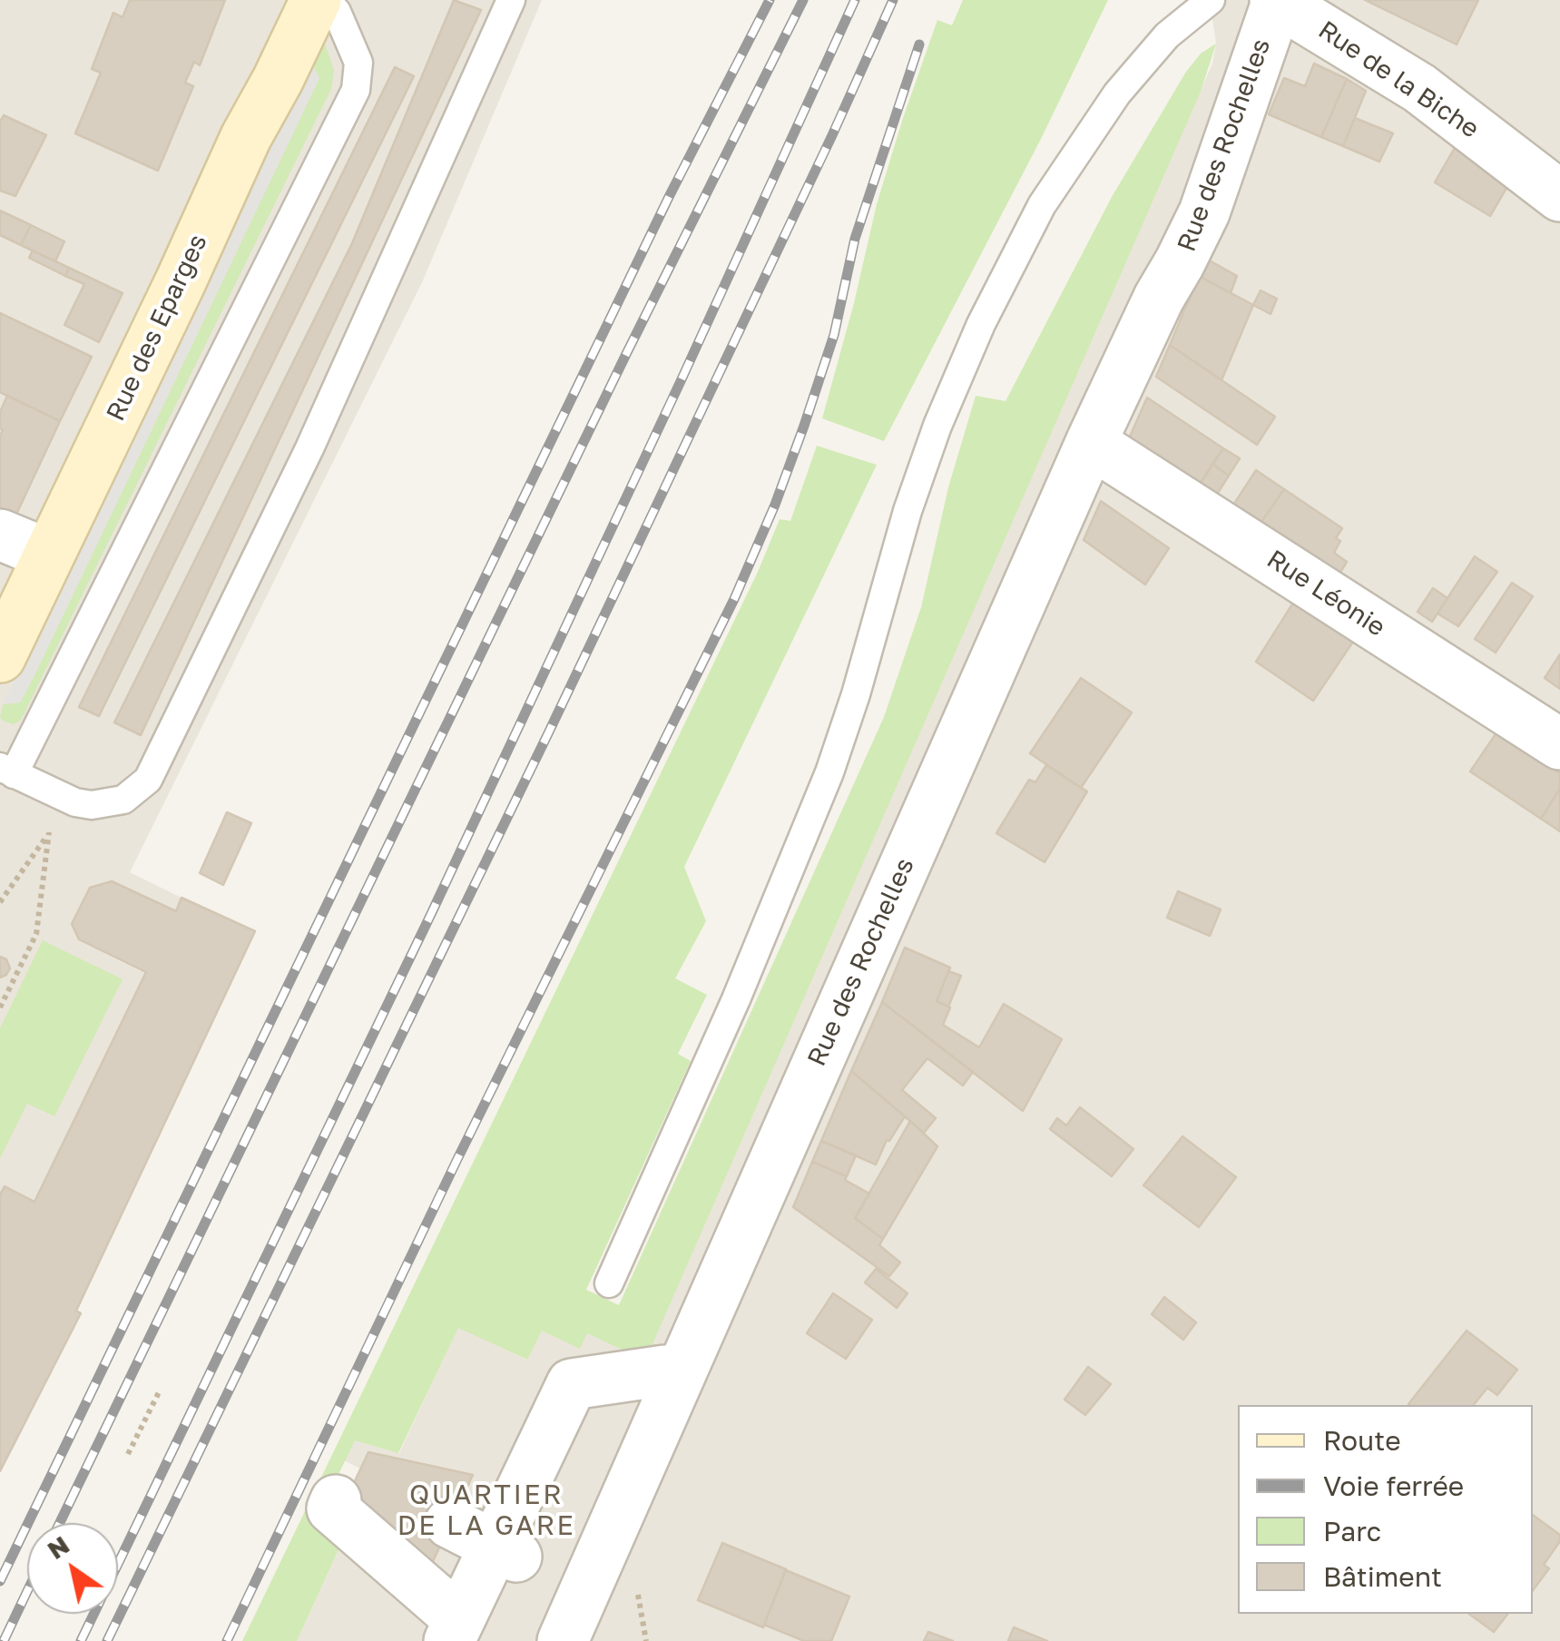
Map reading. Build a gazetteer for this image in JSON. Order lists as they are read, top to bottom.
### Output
{
  "streets": {
    "main road": ["Rue des Eparges"],
    "street": ["Rue de la Biche", "Rue des Rochelles", "Rue Léonie"]
  },
  "crossings": [
    ["Rue de la Biche", "Rue des Rochelles"],
    ["Rue des Rochelles", "Rue Léonie"]
  ],
  "districts": ["QUARTIER DE LA GARE"],
  "legend": [
    "Route",
    "Voie ferrée",
    "Parc",
    "Bâtiment"
  ],
  "north": "top left"
}
